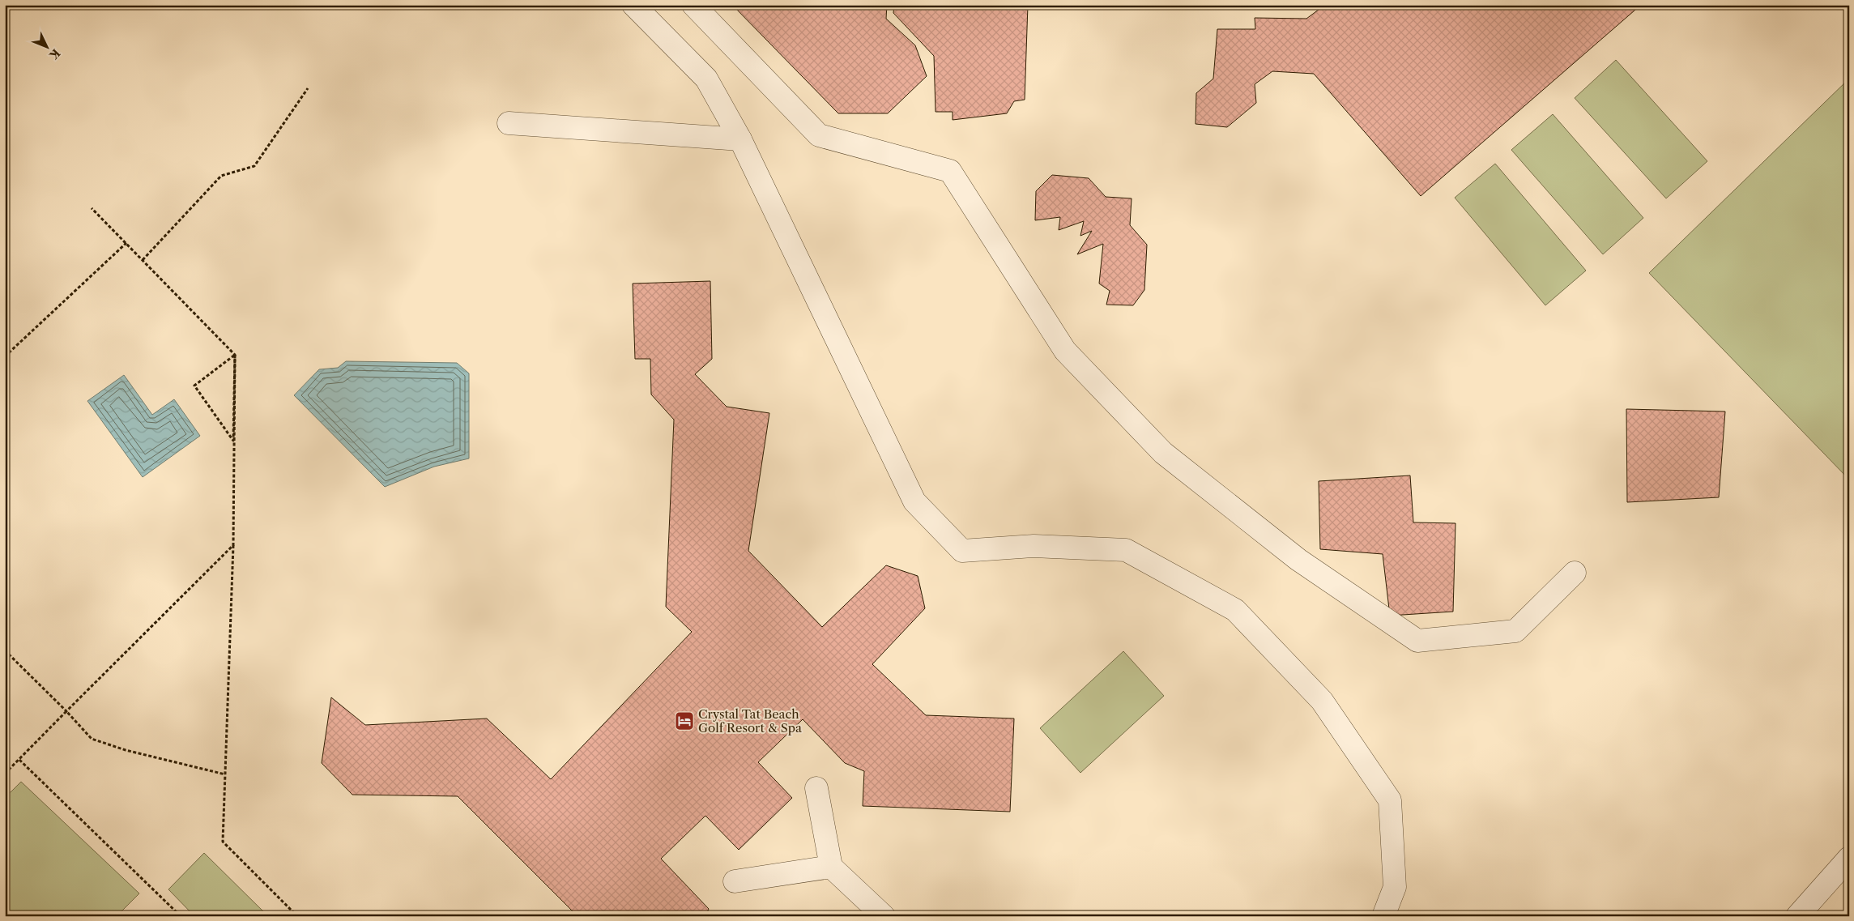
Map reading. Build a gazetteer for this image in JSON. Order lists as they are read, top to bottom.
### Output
{
  "places": {
    "hotel": ["Crystal Tat Beach Golf Resort & Spa"]
  },
  "north": "bottom right"
}
